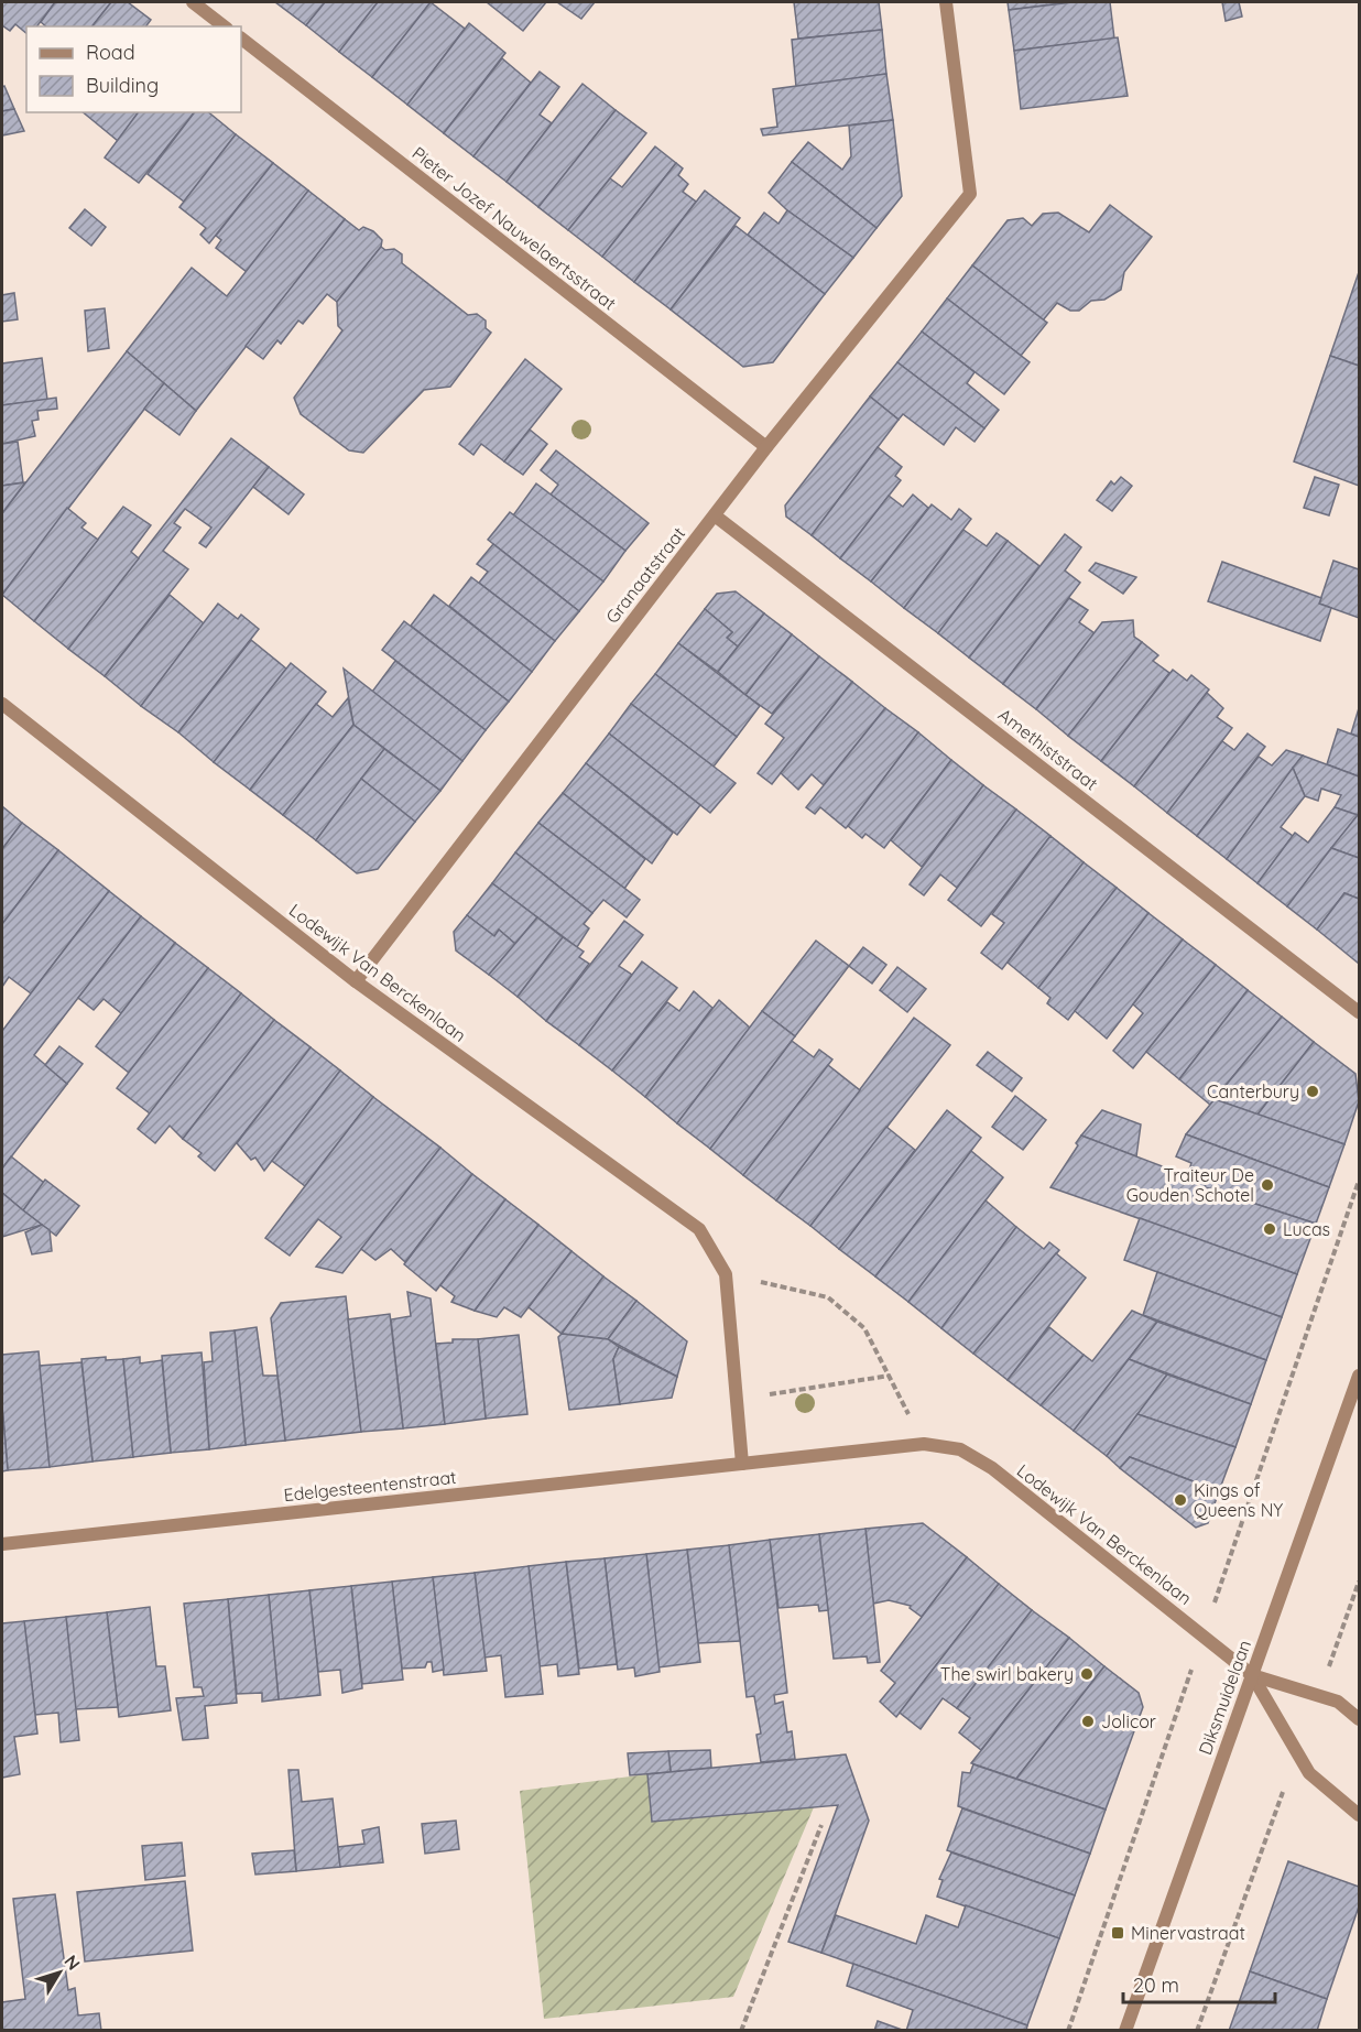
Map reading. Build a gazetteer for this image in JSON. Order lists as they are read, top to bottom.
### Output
{
  "streets": {
    "street": [
      "Pieter Jozef Nauwelaertsstraat",
      "Granaatstraat",
      "Amethiststraat",
      "Lodewijk Van Berckenlaan",
      "Edelgesteentenstraat",
      "Diksmuidelaan"
    ]
  },
  "crossings": [
    ["Pieter Jozef Nauwelaertsstraat", "Granaatstraat"],
    ["Granaatstraat", "Amethiststraat"],
    ["Granaatstraat", "Lodewijk Van Berckenlaan"],
    ["Lodewijk Van Berckenlaan", "Edelgesteentenstraat"],
    ["Lodewijk Van Berckenlaan", "Diksmuidelaan"]
  ],
  "places": {
    "other": [
      "Canterbury",
      "Traiteur De Gouden Schotel",
      "Lucas",
      "Kings of Queens NY",
      "The swirl bakery",
      "Jolicor"
    ],
    "transit": ["Minervastraat"]
  },
  "legend": ["Road", "Building"],
  "scale_bar": "20 m",
  "north": "top right"
}
